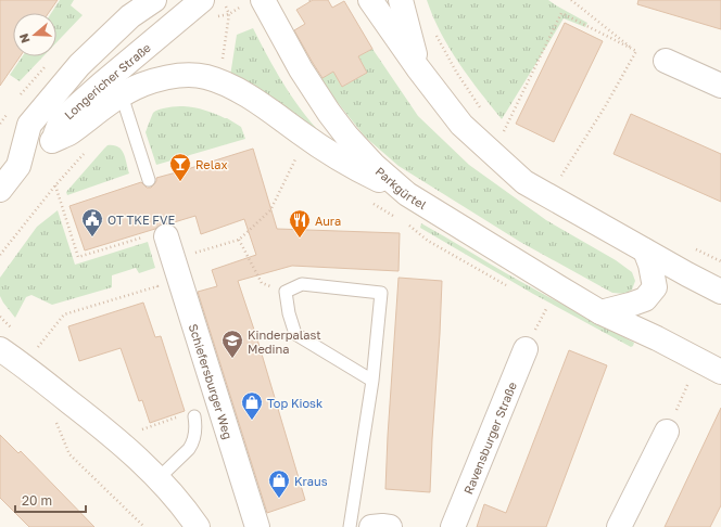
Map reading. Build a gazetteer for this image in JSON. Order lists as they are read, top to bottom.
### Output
{
  "streets": {
    "main road": [
      "Longericher Straße",
      "Parkgürtel",
      "Schiefersburger Weg",
      "Ravensburger Straße"
    ]
  },
  "places": {
    "bar": ["Relax"],
    "public building": ["OT TKE FVE"],
    "restaurant": ["Aura"],
    "school or university": ["Kinderpalast Medina"],
    "shop": ["Top Kiosk", "Kraus"]
  },
  "scale_bar": "20 m",
  "north": "left"
}
